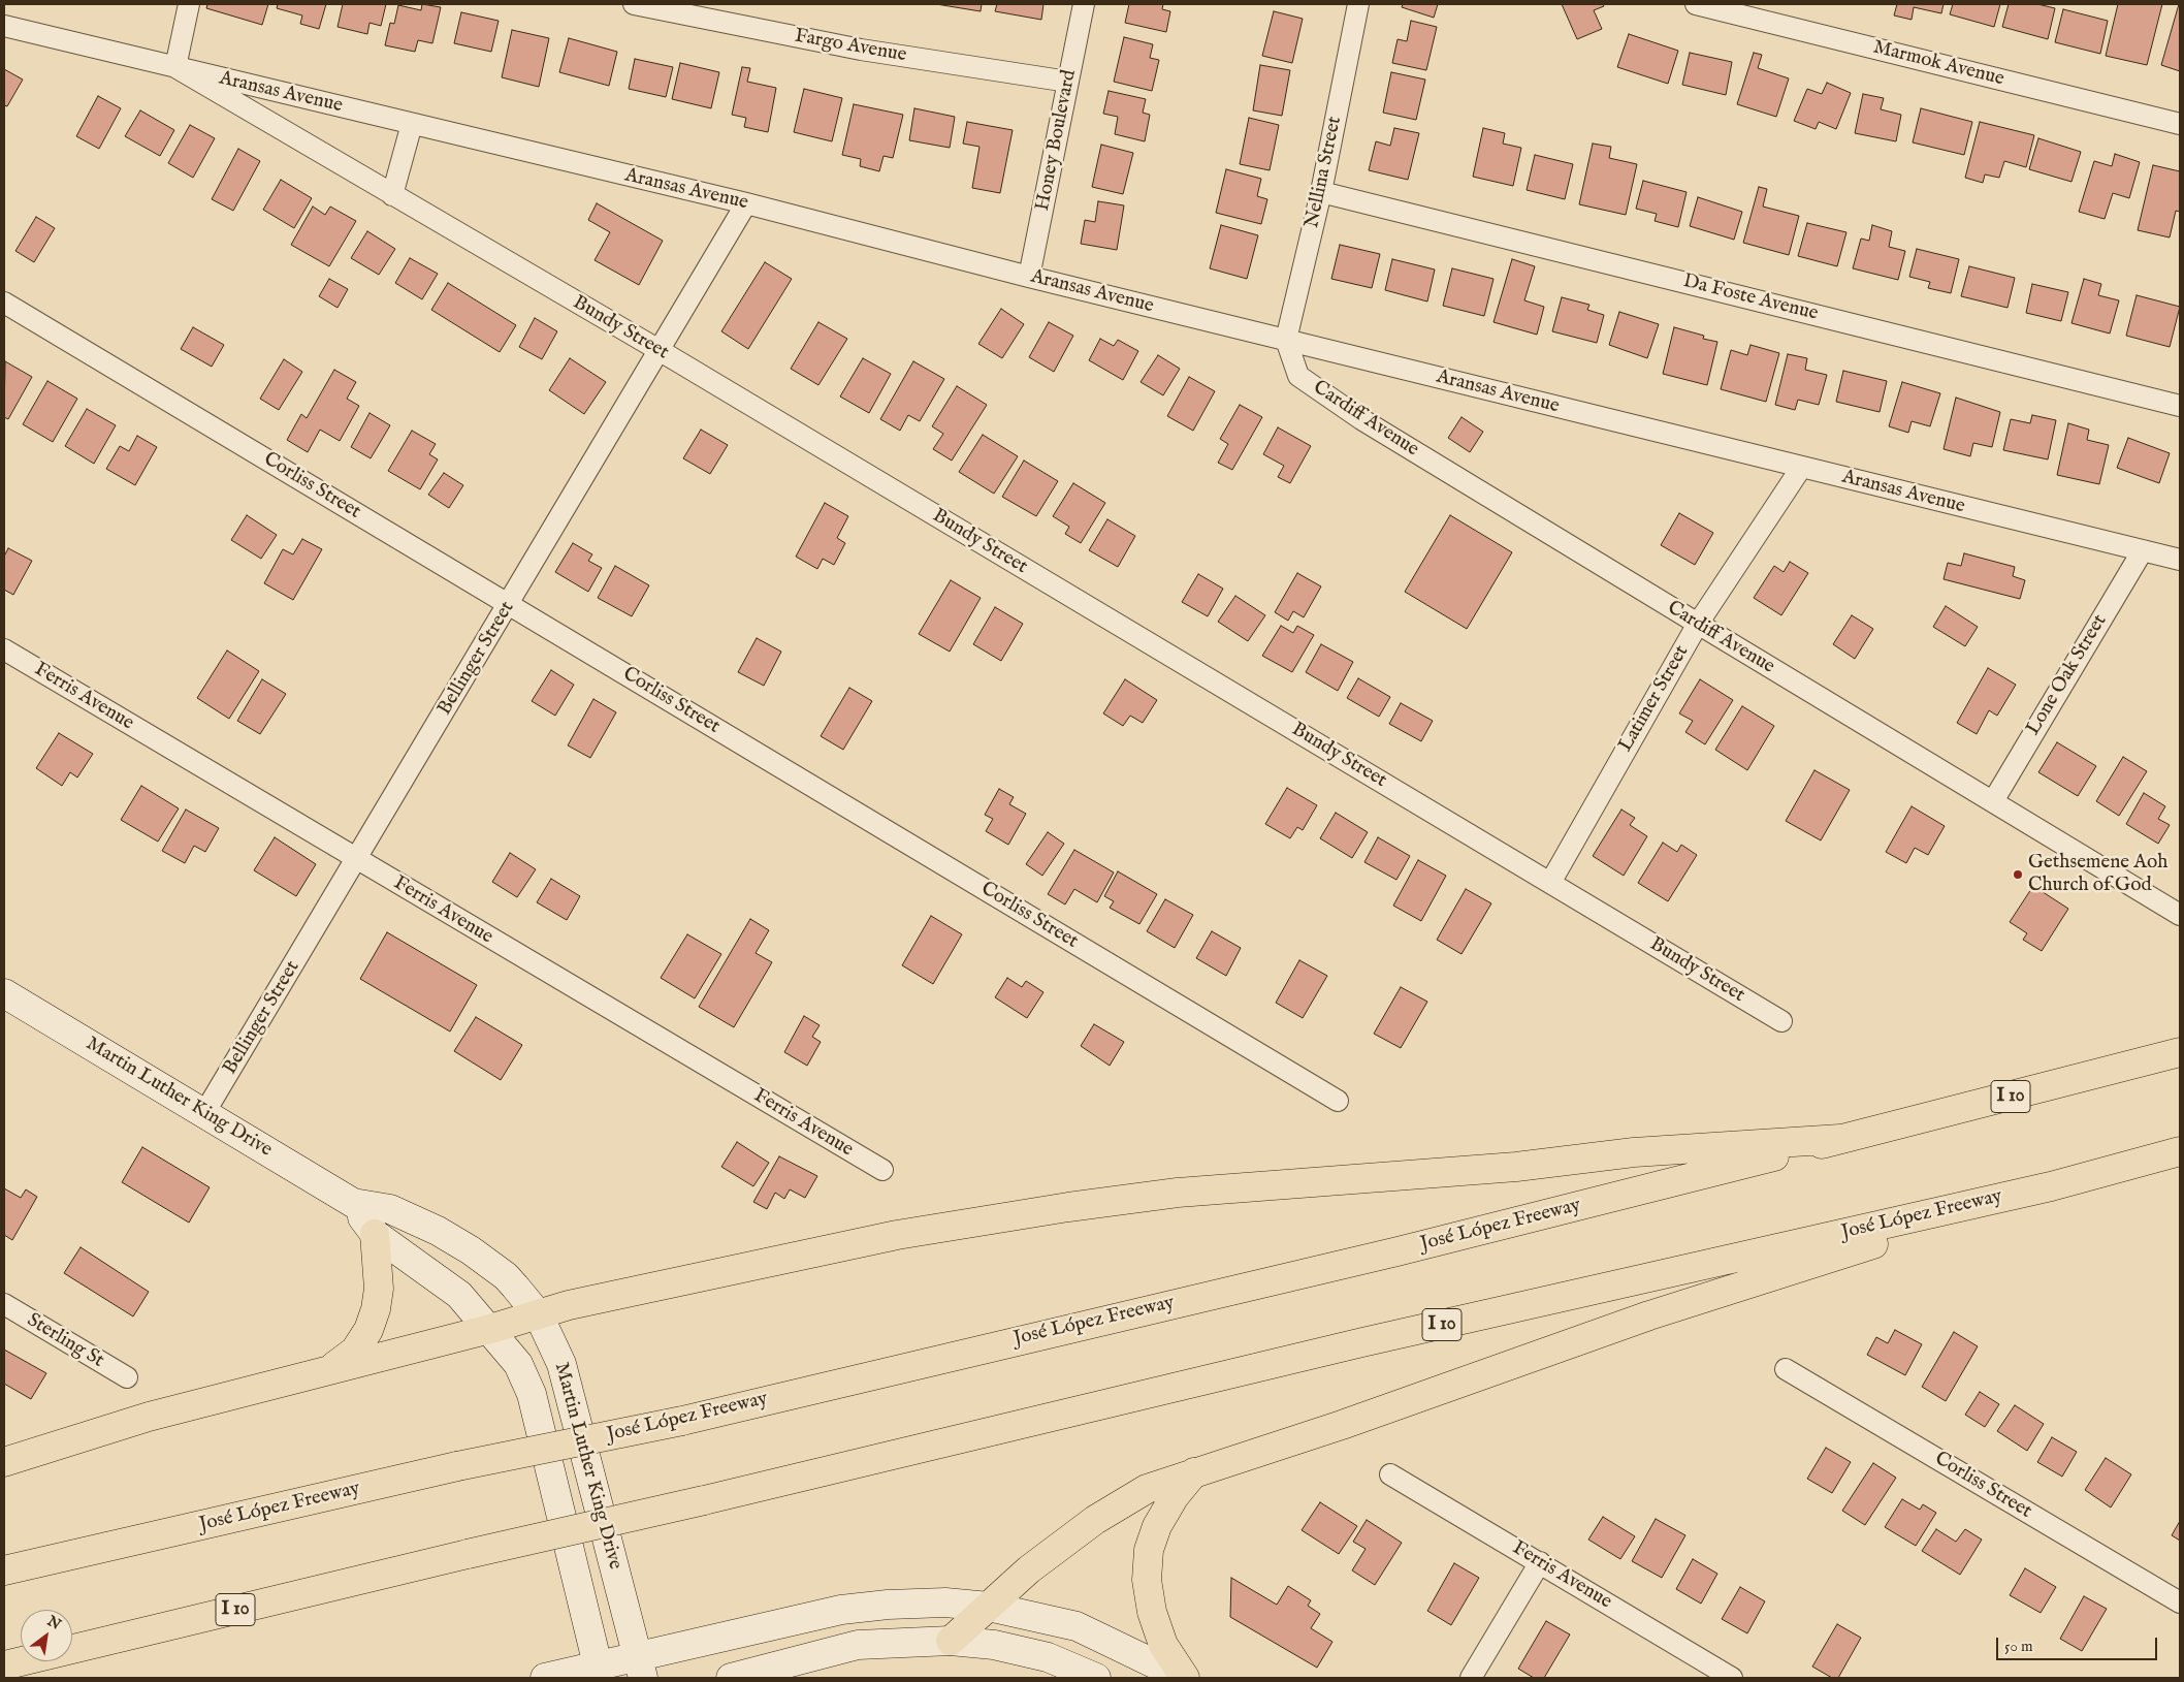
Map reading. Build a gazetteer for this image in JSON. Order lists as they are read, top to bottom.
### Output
{
  "streets": {
    "highway": ["I 10", "José López Freeway"],
    "main road": ["Martin Luther King Drive"],
    "street": [
      "Fargo Avenue",
      "Marmok Avenue",
      "Aransas Avenue",
      "Honey Boulevard",
      "Nellina Street",
      "Da Foste Avenue",
      "Bundy Street",
      "Cardiff Avenue",
      "Corliss Street",
      "Bellinger Street",
      "Lone Oak Street",
      "Ferris Avenue",
      "Latimer Street",
      "Sterling St"
    ]
  },
  "crossings": [
    ["Fargo Avenue", "Honey Boulevard"],
    ["Aransas Avenue", "Honey Boulevard"],
    ["Aransas Avenue", "Nellina Street"],
    ["Aransas Avenue", "Bundy Street"],
    ["Aransas Avenue", "Cardiff Avenue"],
    ["Aransas Avenue", "Bellinger Street"],
    ["Aransas Avenue", "Lone Oak Street"],
    ["Aransas Avenue", "Latimer Street"],
    ["Nellina Street", "Da Foste Avenue"],
    ["Nellina Street", "Cardiff Avenue"],
    ["Bundy Street", "Bellinger Street"],
    ["Bundy Street", "Latimer Street"],
    ["Cardiff Avenue", "Lone Oak Street"],
    ["Cardiff Avenue", "Latimer Street"],
    ["Corliss Street", "Bellinger Street"],
    ["Bellinger Street", "Ferris Avenue"],
    ["Bellinger Street", "Martin Luther King Drive"]
  ],
  "places": ["Gethsemene Aoh Church of God"],
  "scale_bar": "50 m",
  "north": "top right"
}
